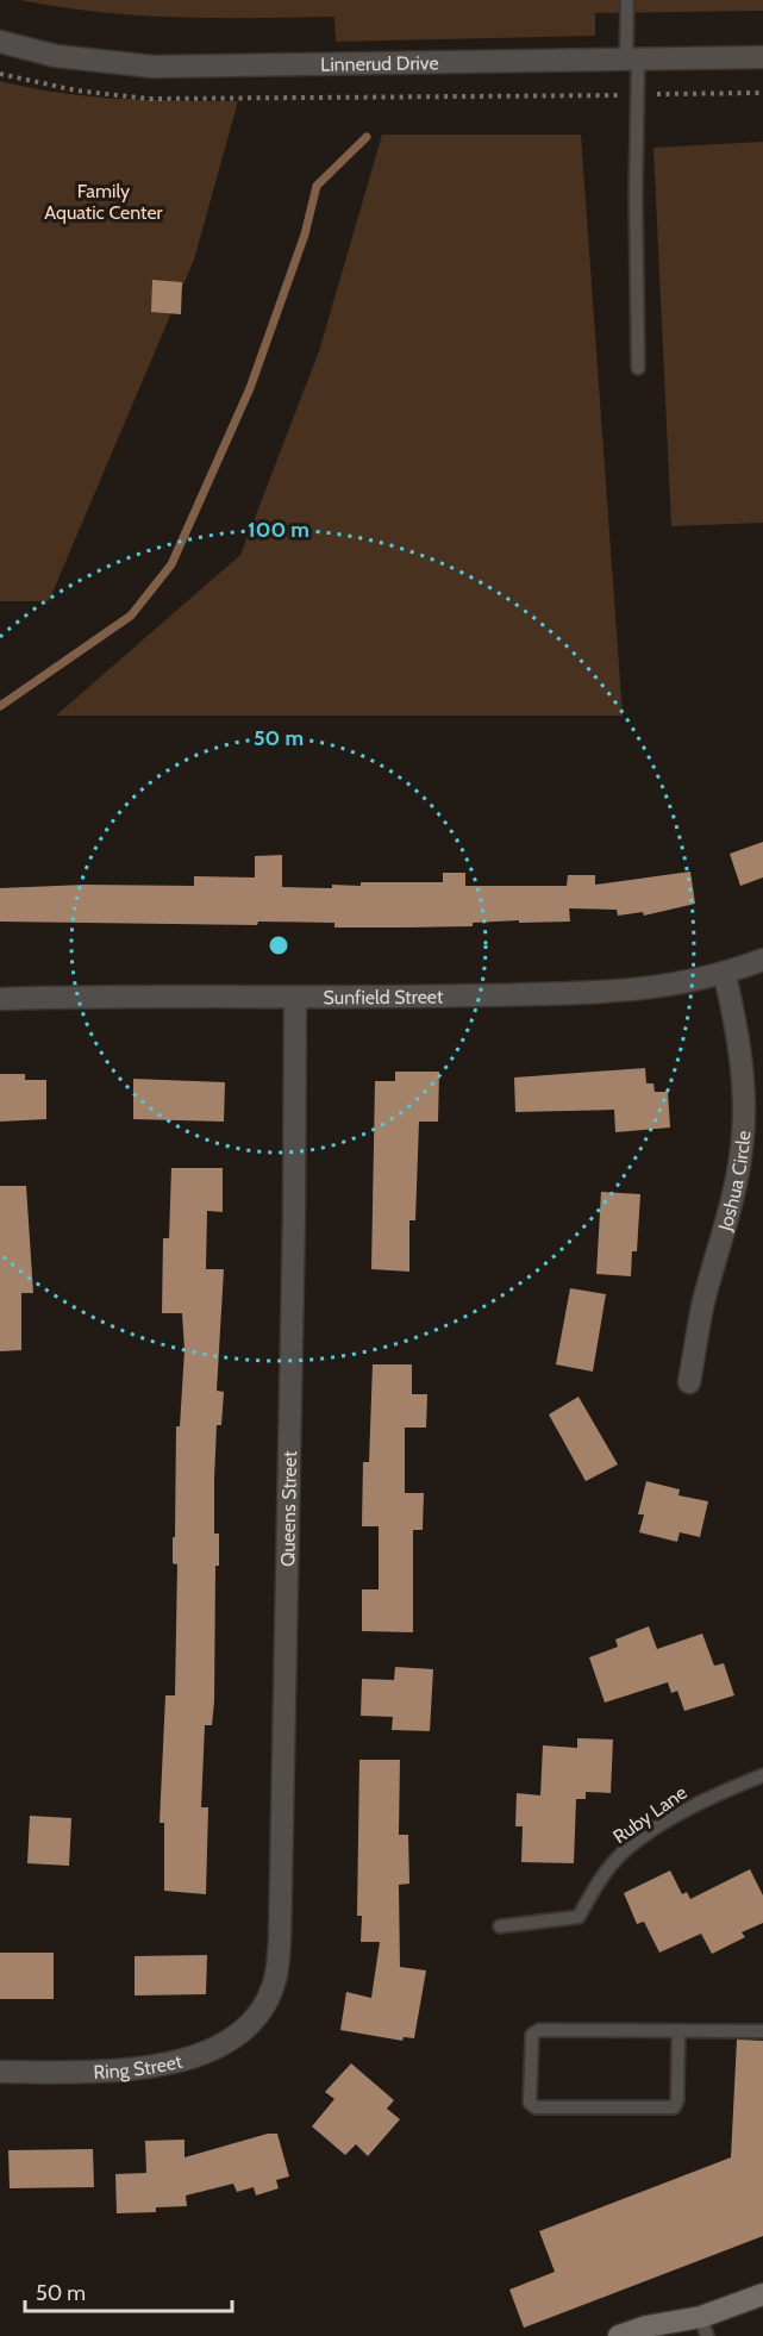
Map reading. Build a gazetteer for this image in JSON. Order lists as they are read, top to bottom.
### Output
{
  "streets": {
    "street": [
      "Linnerud Drive",
      "Sunfield Street",
      "Joshua Circle",
      "Queens Street",
      "Ring Street"
    ],
    "lane": ["Ruby Lane"]
  },
  "crossings": [
    ["Sunfield Street", "Joshua Circle"],
    ["Sunfield Street", "Queens Street"],
    ["Queens Street", "Ring Street"]
  ],
  "parks": ["Family Aquatic Center"],
  "scale_bar": "50 m",
  "rings": ["100 m", "50 m"]
}
